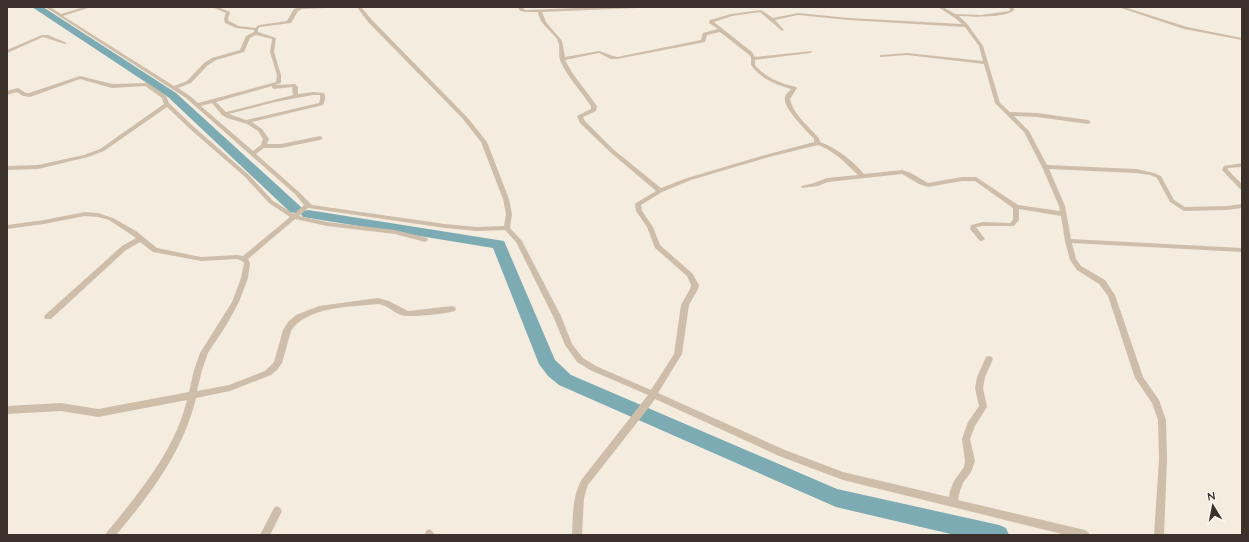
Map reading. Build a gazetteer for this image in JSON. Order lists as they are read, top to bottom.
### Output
{
  "north": "top"
}
